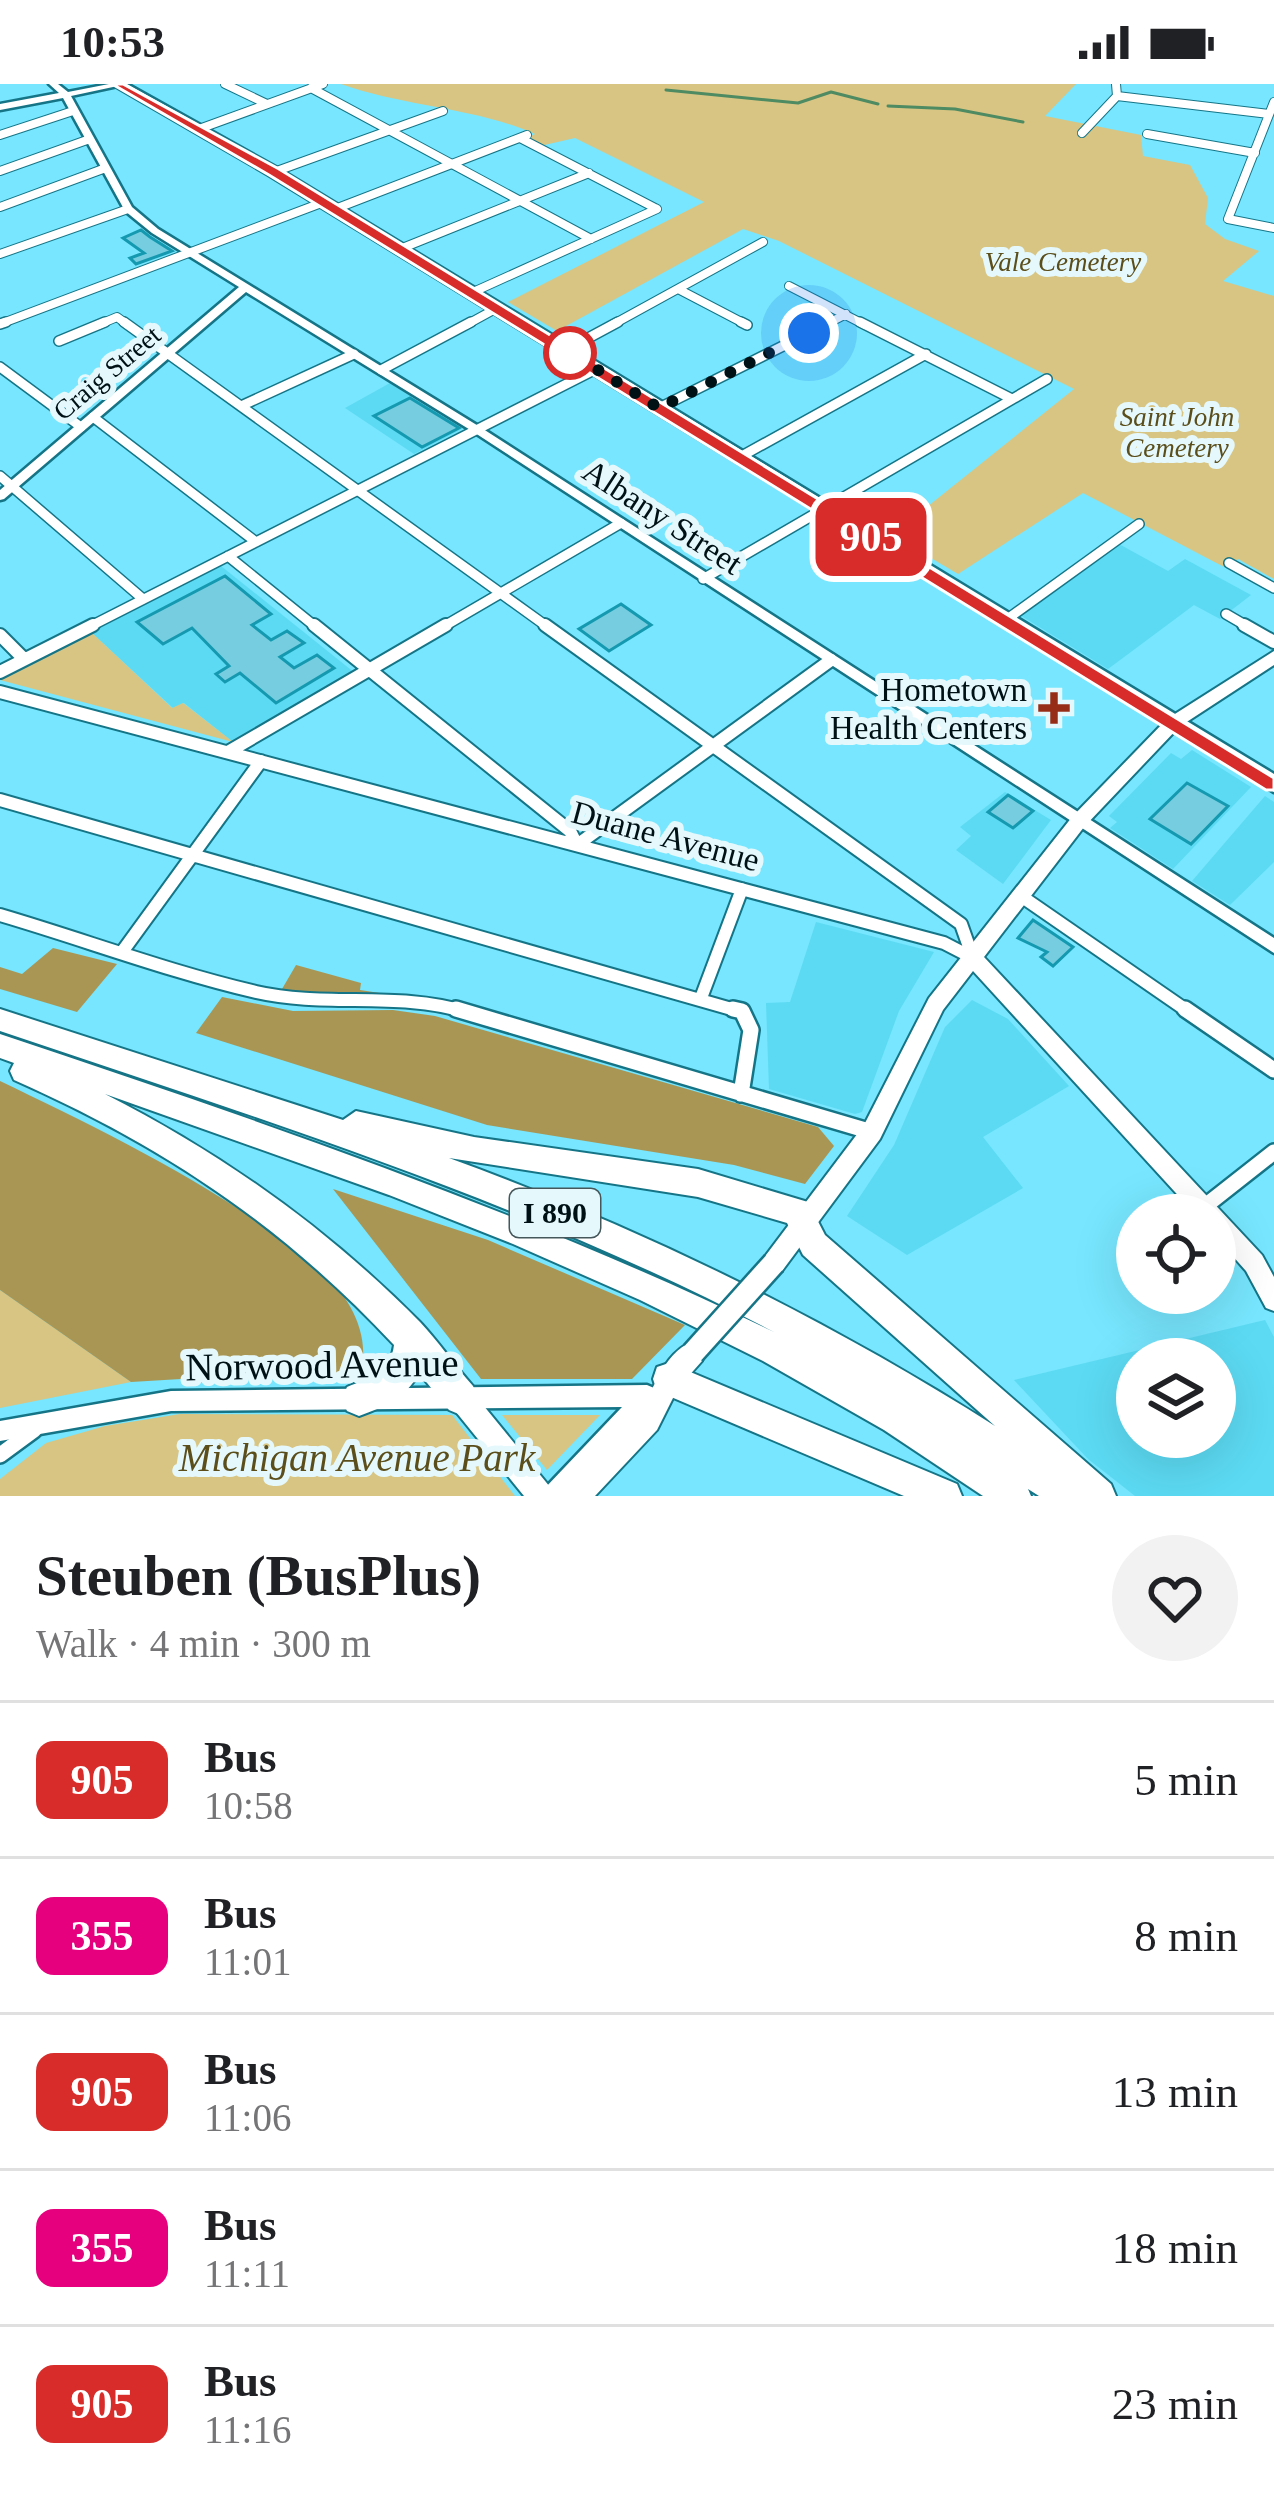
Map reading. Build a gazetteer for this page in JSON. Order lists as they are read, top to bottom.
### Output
{
  "streets": {
    "highway": ["I 890"],
    "main road": ["Duane Avenue"],
    "street": ["Craig Street", "Albany Street", "Norwood Avenue"]
  },
  "crossings": [
    ["Craig Street", "Albany Street"]
  ],
  "parks": ["Vale Cemetery", "Saint John Cemetery", "Michigan Avenue Park"],
  "places": {
    "health": ["Hometown Health Centers"]
  },
  "lines": ["bus line 905"],
  "page": {
    "status": "10:53",
    "on_map": "905",
    "heading": ["Steuben (BusPlus)", "Walk · 4 min · 300 m"],
    "list": [
      {
        "mark": "905",
        "name": "Bus",
        "note": "10:58",
        "value": "5 min"
      },
      {
        "mark": "355",
        "name": "Bus",
        "note": "11:01",
        "value": "8 min"
      },
      {
        "mark": "905",
        "name": "Bus",
        "note": "11:06",
        "value": "13 min"
      },
      {
        "mark": "355",
        "name": "Bus",
        "note": "11:11",
        "value": "18 min"
      },
      {
        "mark": "905",
        "name": "Bus",
        "note": "11:16",
        "value": "23 min"
      }
    ]
  }
}
